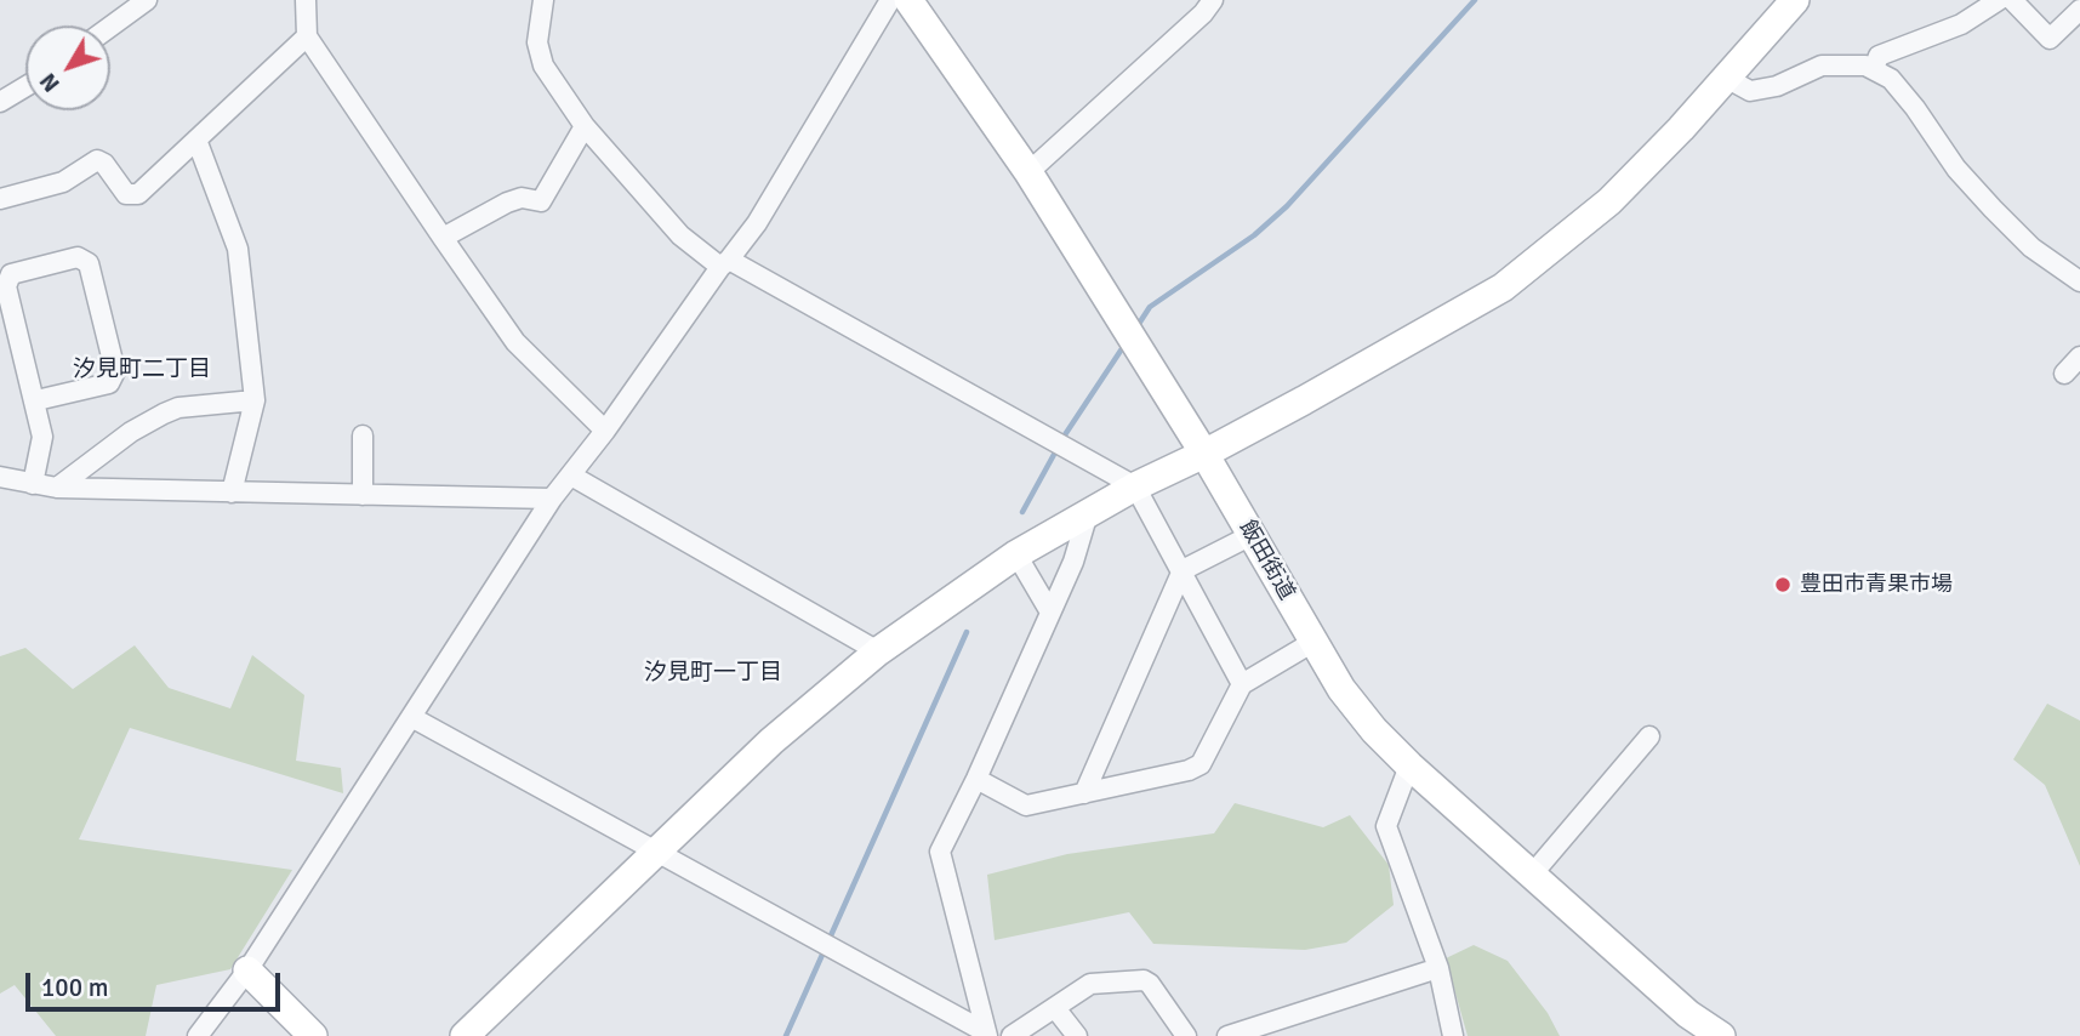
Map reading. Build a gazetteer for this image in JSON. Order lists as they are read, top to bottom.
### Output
{
  "streets": {
    "street": ["飯田街道"]
  },
  "districts": ["汐見町二丁目", "汐見町一丁目"],
  "places": ["豊田市青果市場"],
  "scale_bar": "100 m",
  "north": "bottom left"
}
